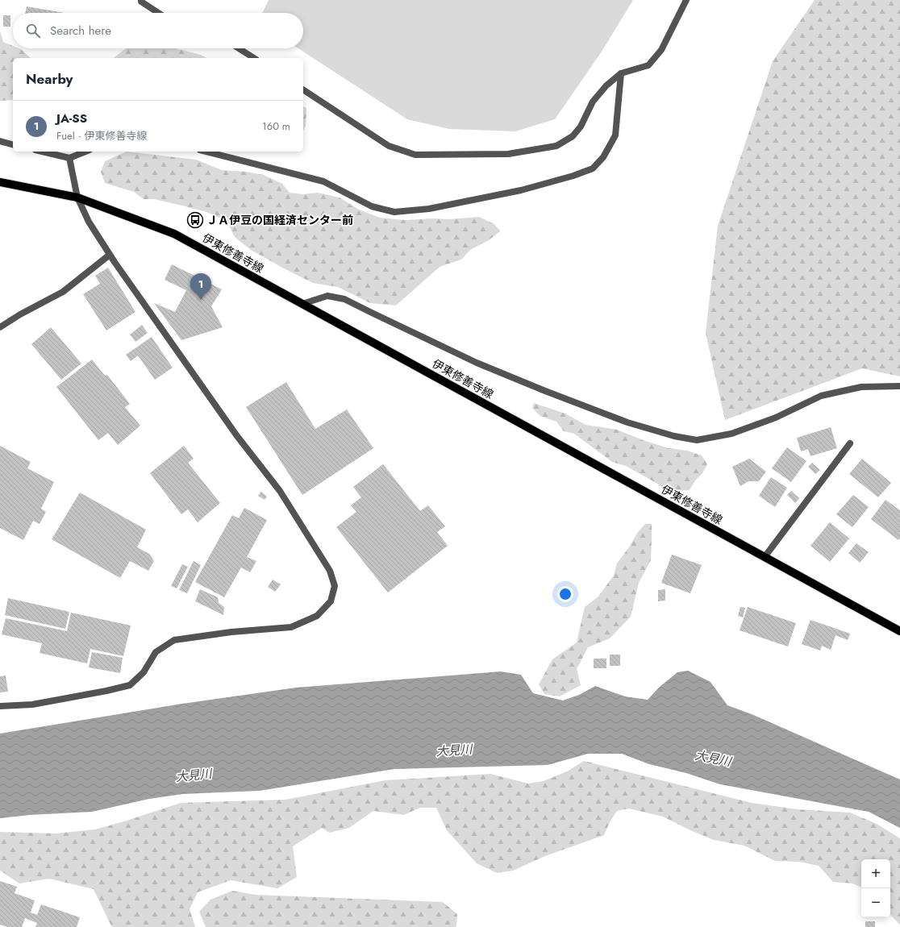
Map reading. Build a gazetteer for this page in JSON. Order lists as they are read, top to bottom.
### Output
{
  "streets": {
    "main road": ["伊東修善寺線"]
  },
  "water": ["大見川"],
  "places": {
    "bus stop": ["ＪＡ伊豆の国経済センター前"]
  },
  "page": {
    "search": "Search here",
    "heading": "Nearby",
    "list": [
      {
        "mark": "1",
        "name": "JA-SS",
        "note": "Fuel · 伊東修善寺線",
        "value": "160 m"
      }
    ],
    "pins": "1",
    "map_buttons": ["+", "−"]
  }
}
